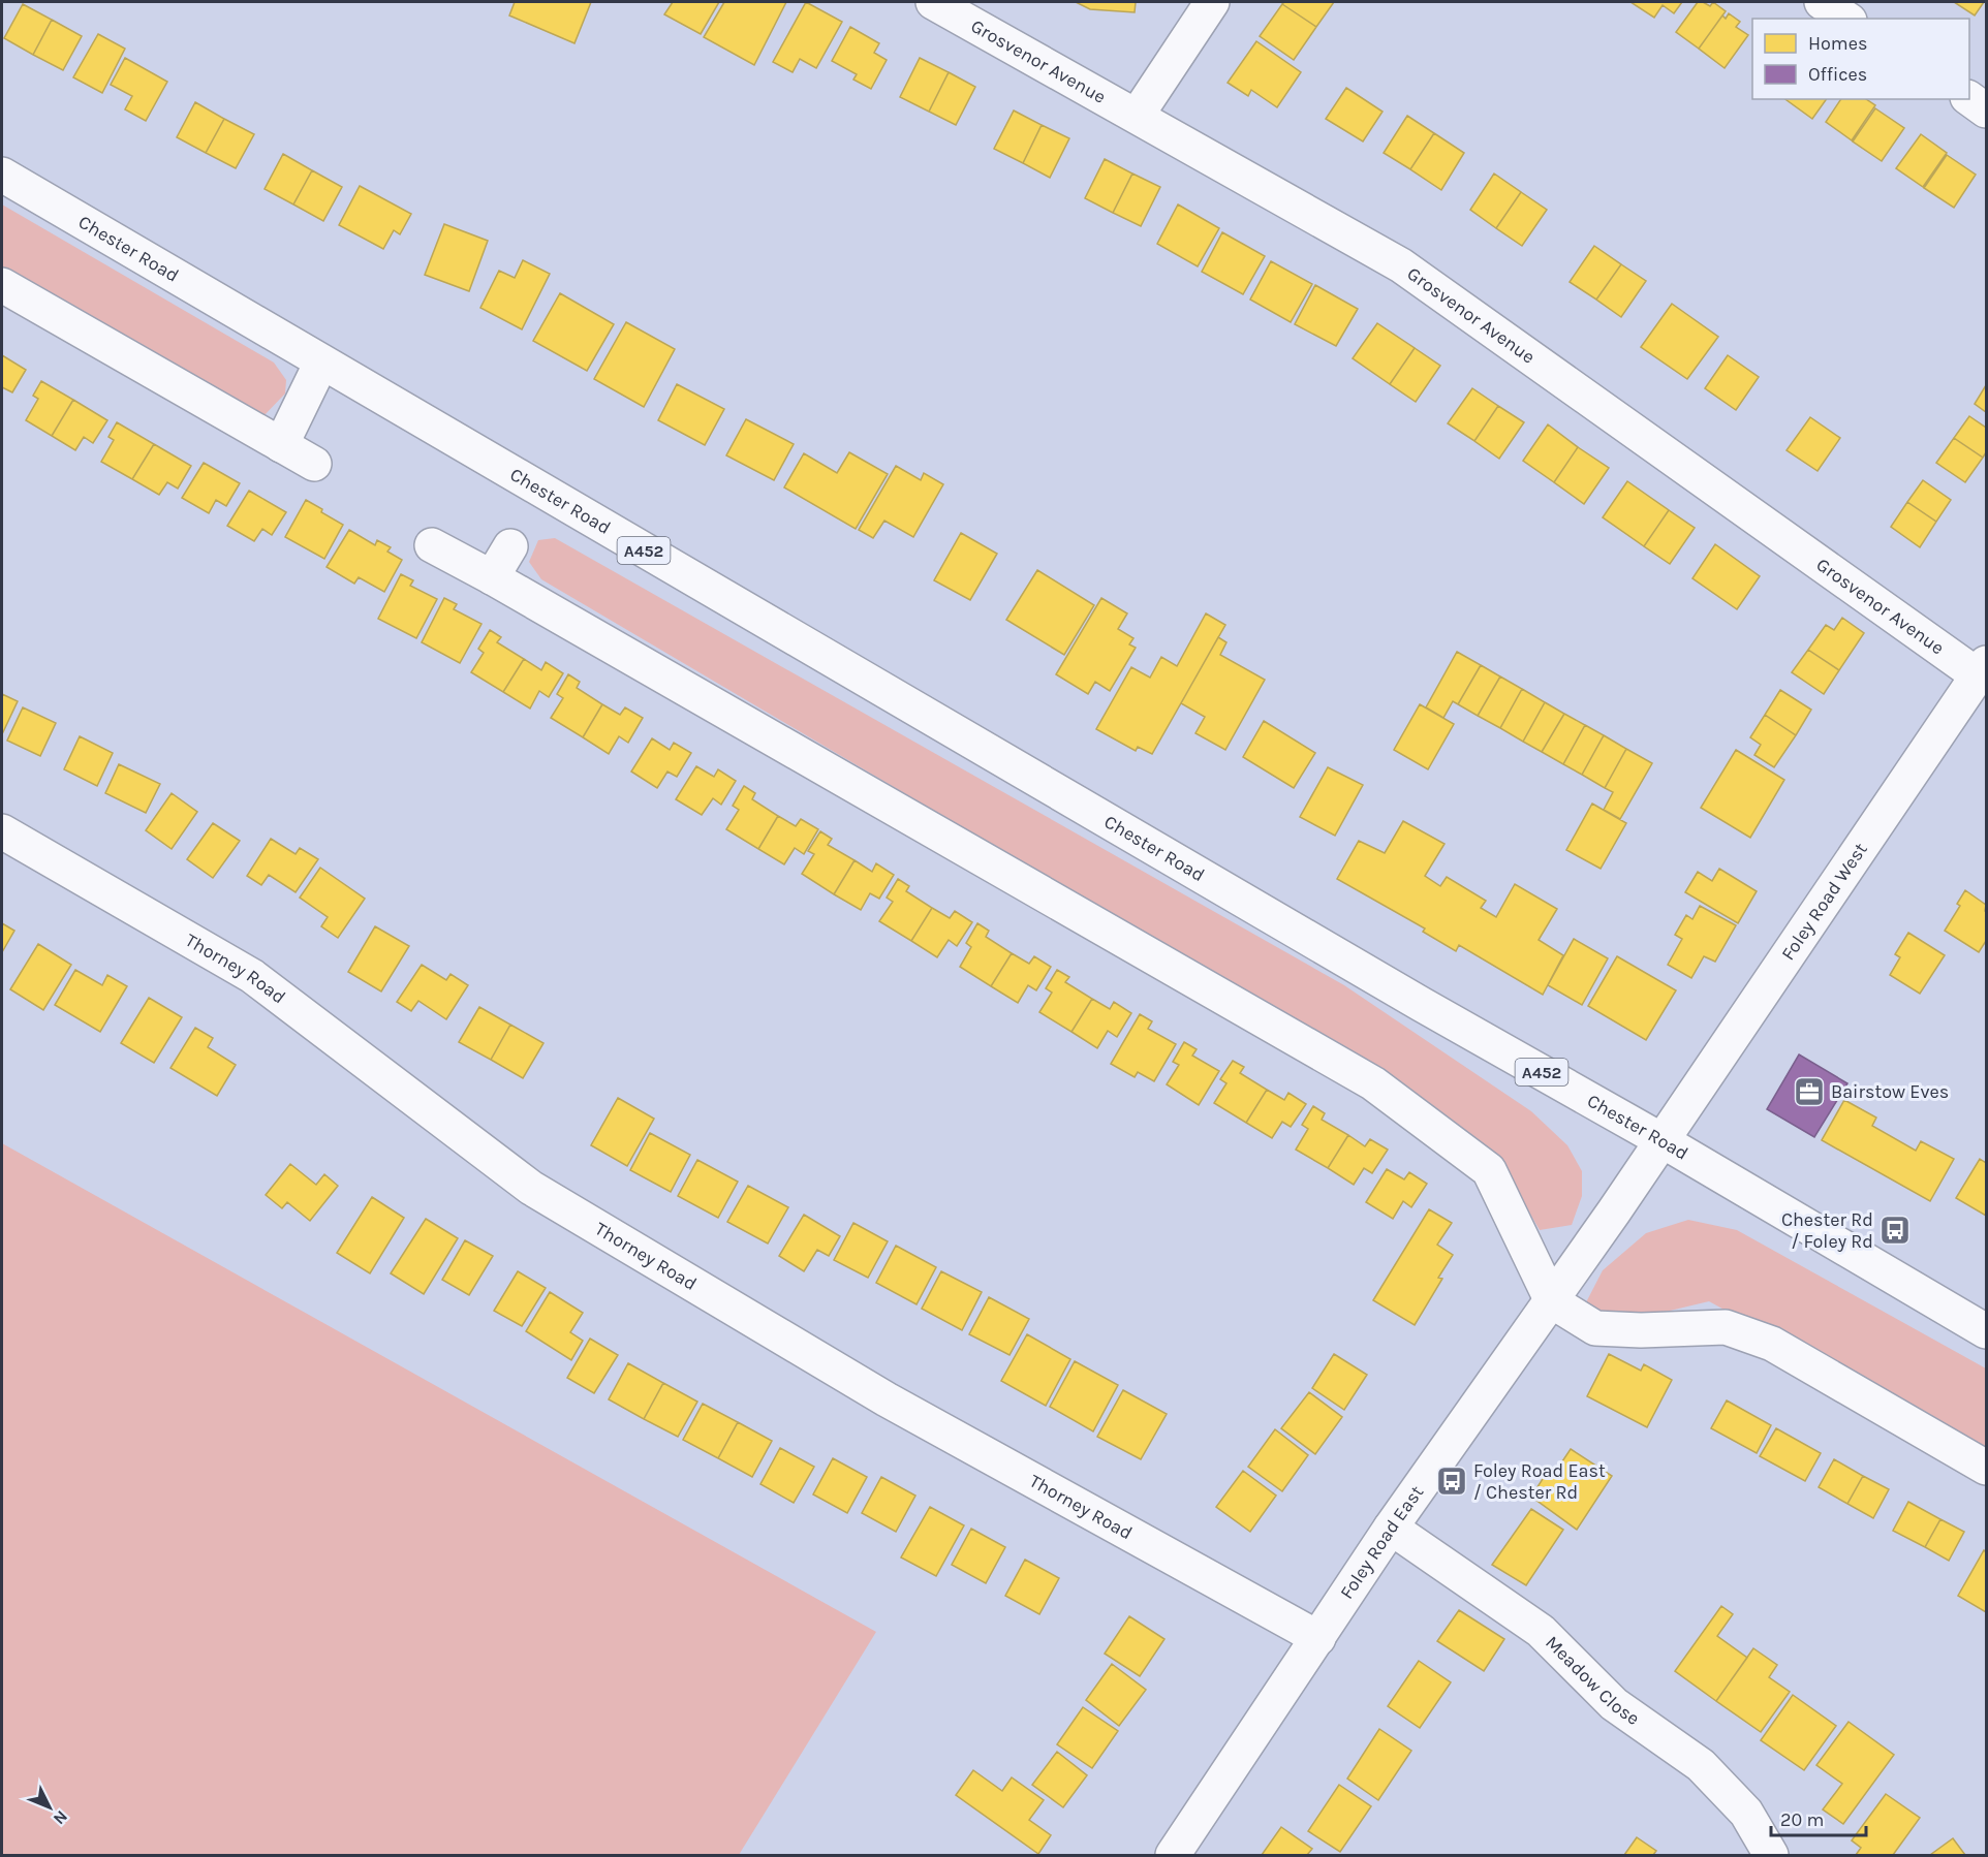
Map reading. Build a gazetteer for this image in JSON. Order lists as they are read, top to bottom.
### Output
{
  "streets": {
    "main road": [
      "Grosvenor Avenue",
      "Chester Road",
      "A452",
      "Foley Road West",
      "Thorney Road",
      "Foley Road East",
      "Meadow Close"
    ]
  },
  "crossings": [
    ["Grosvenor Avenue", "Foley Road West"],
    ["Chester Road", "Foley Road West"],
    ["Chester Road", "Foley Road East"],
    ["Foley Road West", "Foley Road East"],
    ["Thorney Road", "Foley Road East"],
    ["Foley Road East", "Meadow Close"]
  ],
  "places": {
    "office": ["Bairstow Eves"],
    "bus stop": ["Chester Rd / Foley Rd", "Foley Road East / Chester Rd"]
  },
  "legend": ["Homes", "Offices"],
  "scale_bar": "20 m",
  "north": "bottom right"
}
